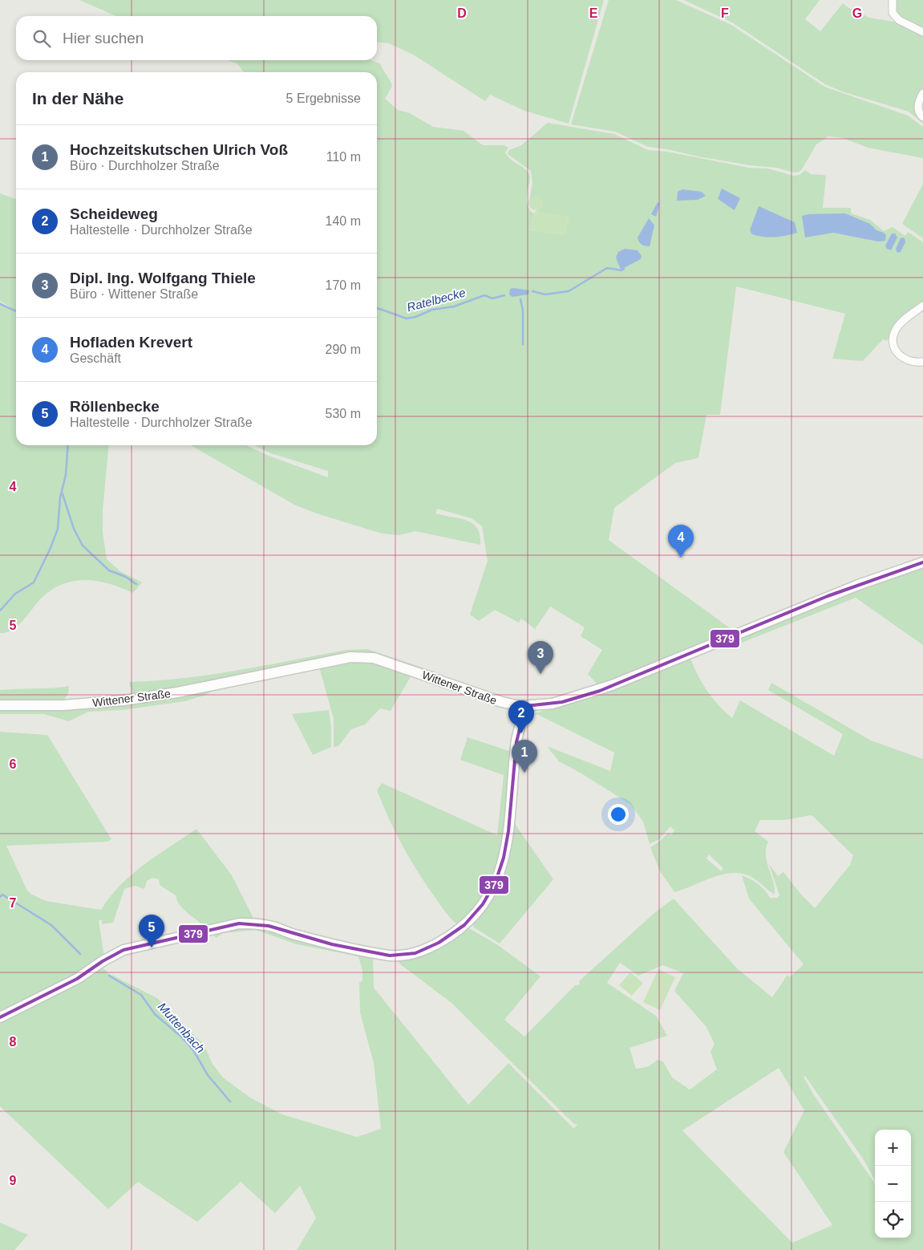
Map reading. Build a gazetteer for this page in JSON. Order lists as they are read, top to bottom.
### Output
{
  "streets": {
    "main road": ["Wittener Straße"]
  },
  "water": ["Ratelbecke", "Muttenbach"],
  "lines": ["transit line 379"],
  "page": {
    "search": "Hier suchen",
    "heading": ["In der Nähe", "5 Ergebnisse"],
    "list": [
      {
        "mark": "1",
        "name": "Hochzeitskutschen Ulrich Voß",
        "note": "Büro · Durchholzer Straße",
        "value": "110 m"
      },
      {
        "mark": "2",
        "name": "Scheideweg",
        "note": "Haltestelle · Durchholzer Straße",
        "value": "140 m"
      },
      {
        "mark": "3",
        "name": "Dipl. Ing. Wolfgang Thiele",
        "note": "Büro · Wittener Straße",
        "value": "170 m"
      },
      {
        "mark": "4",
        "name": "Hofladen Krevert",
        "note": "Geschäft",
        "value": "290 m"
      },
      {
        "mark": "5",
        "name": "Röllenbecke",
        "note": "Haltestelle · Durchholzer Straße",
        "value": "530 m"
      }
    ],
    "pins": [
      "4",
      "3",
      "2",
      "1",
      "5"
    ],
    "map_buttons": ["+", "−"]
  },
  "grid": {
    "columns": [
      "D",
      "E",
      "F",
      "G"
    ],
    "rows": [
      "4",
      "5",
      "6",
      "7",
      "8",
      "9"
    ]
  }
}
